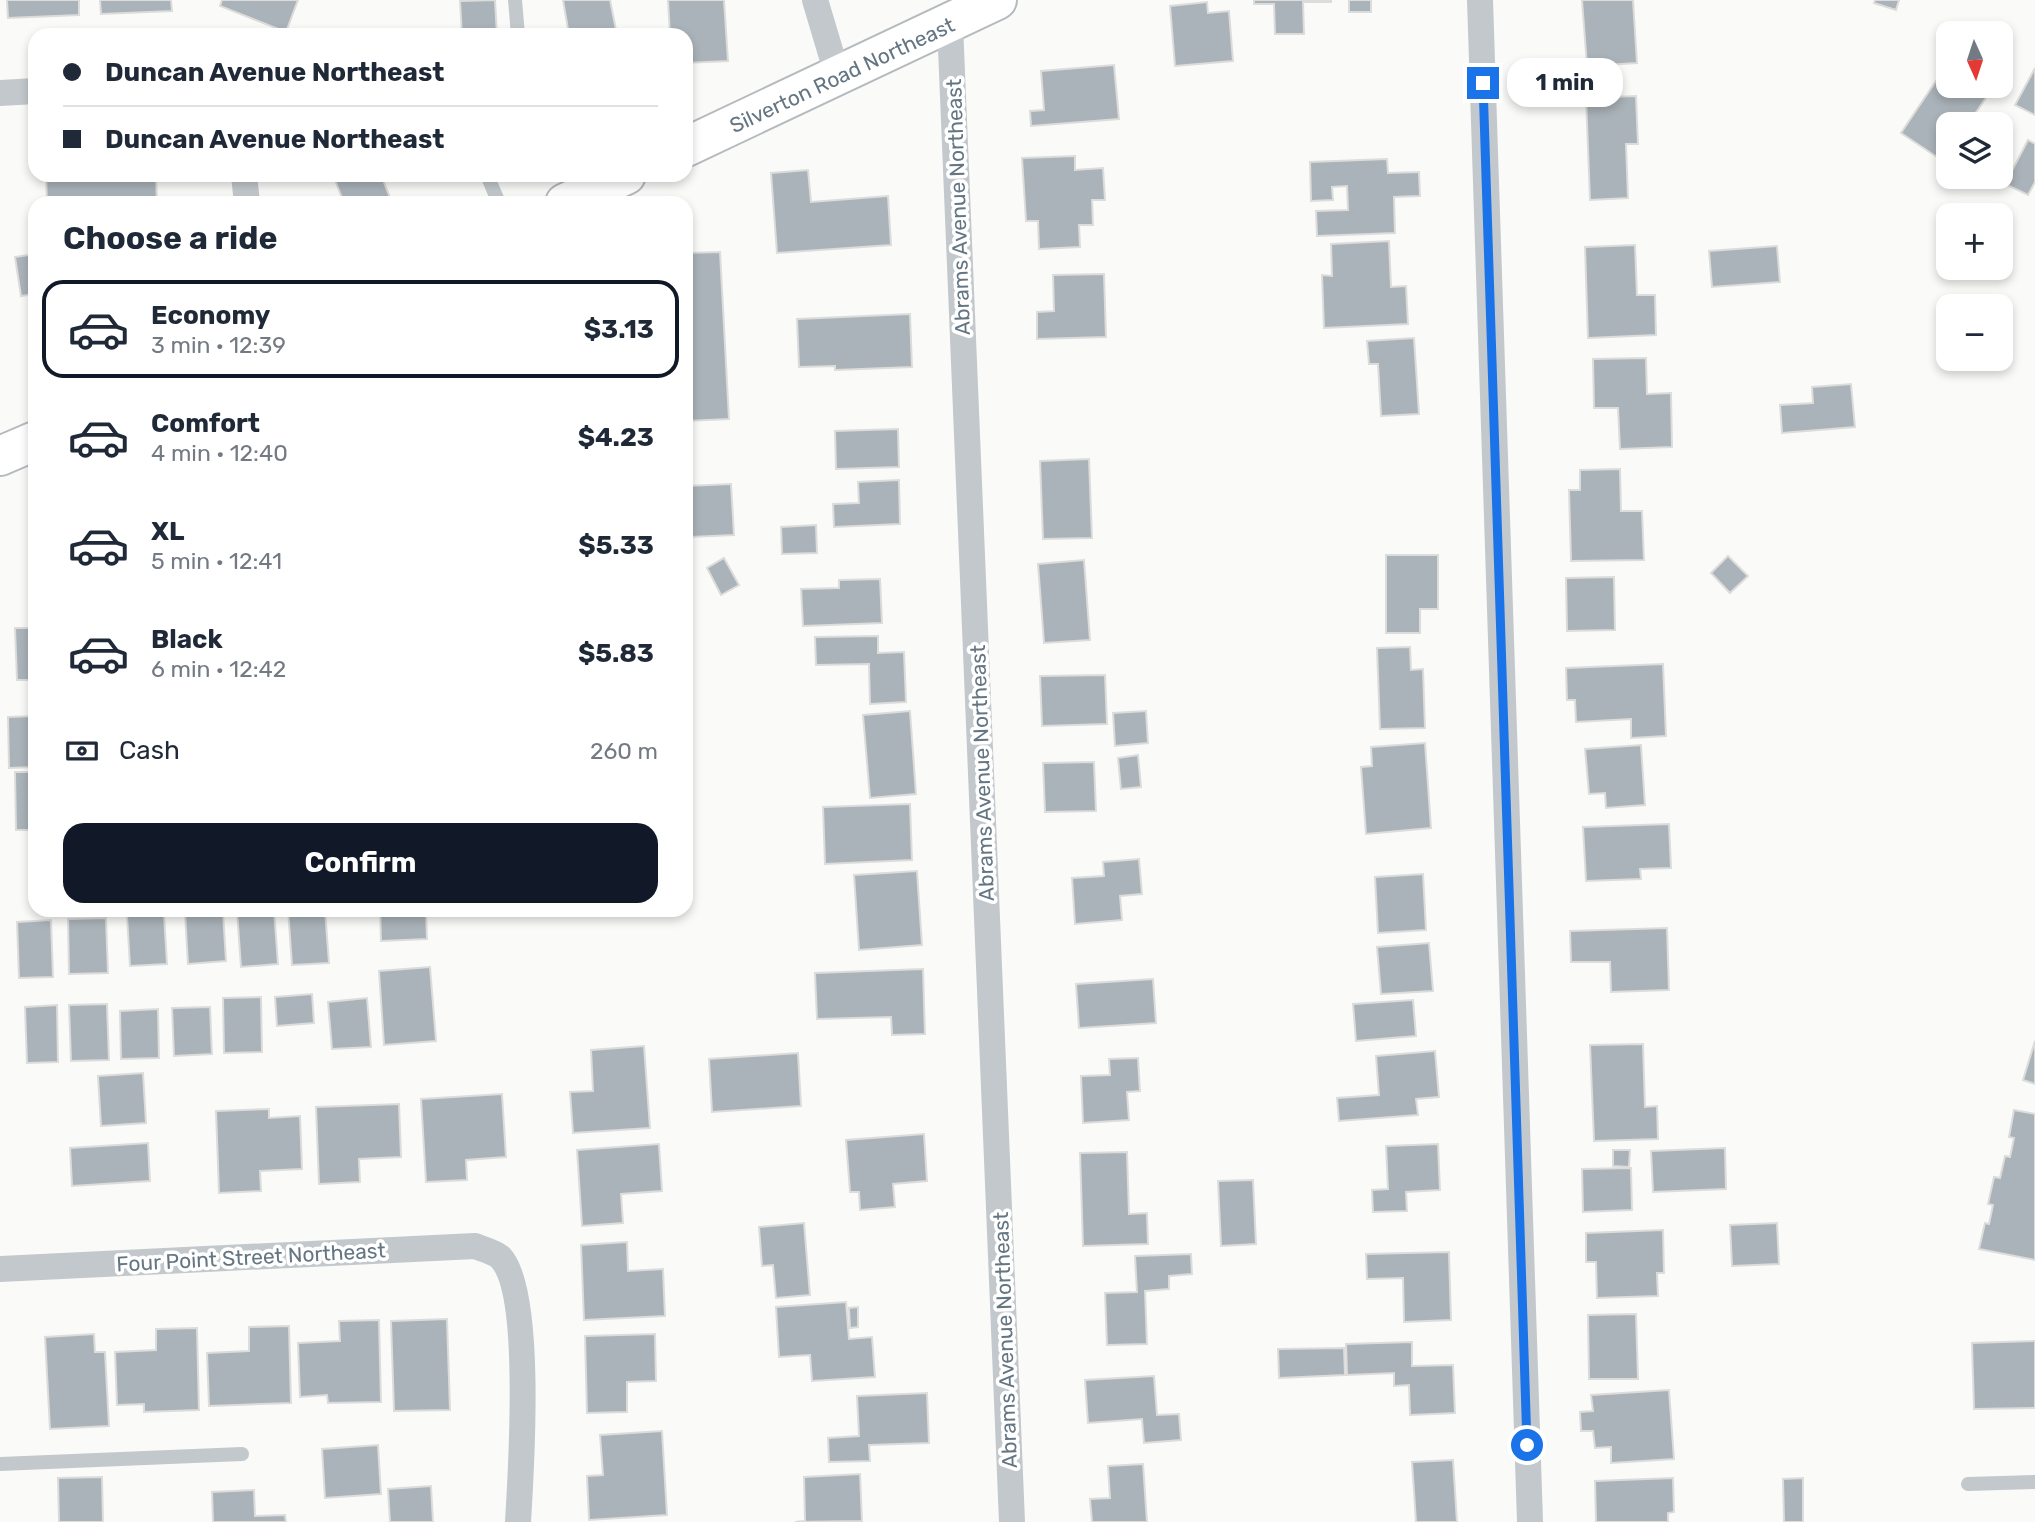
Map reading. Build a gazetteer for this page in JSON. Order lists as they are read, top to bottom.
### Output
{
  "streets": {
    "main road": ["Silverton Road Northeast"],
    "street": ["Abrams Avenue Northeast", "Four Point Street Northeast"]
  },
  "crossings": [
    ["Silverton Road Northeast", "Abrams Avenue Northeast"]
  ],
  "north": "bottom",
  "page": {
    "map_buttons": ["+", "−"],
    "banner": ["Duncan Avenue Northeast", "Duncan Avenue Northeast"],
    "bubble": "1 min",
    "heading": "Choose a ride",
    "list": [
      {
        "name": "Economy",
        "note": "3 min · 12:39",
        "value": "$3.13"
      },
      {
        "name": "Comfort",
        "note": "4 min · 12:40",
        "value": "$4.23"
      },
      {
        "name": "XL",
        "note": "5 min · 12:41",
        "value": "$5.33"
      },
      {
        "name": "Black",
        "note": "6 min · 12:42",
        "value": "$5.83"
      }
    ],
    "pay": ["Cash", "260 m"],
    "buttons": "Confirm"
  }
}
